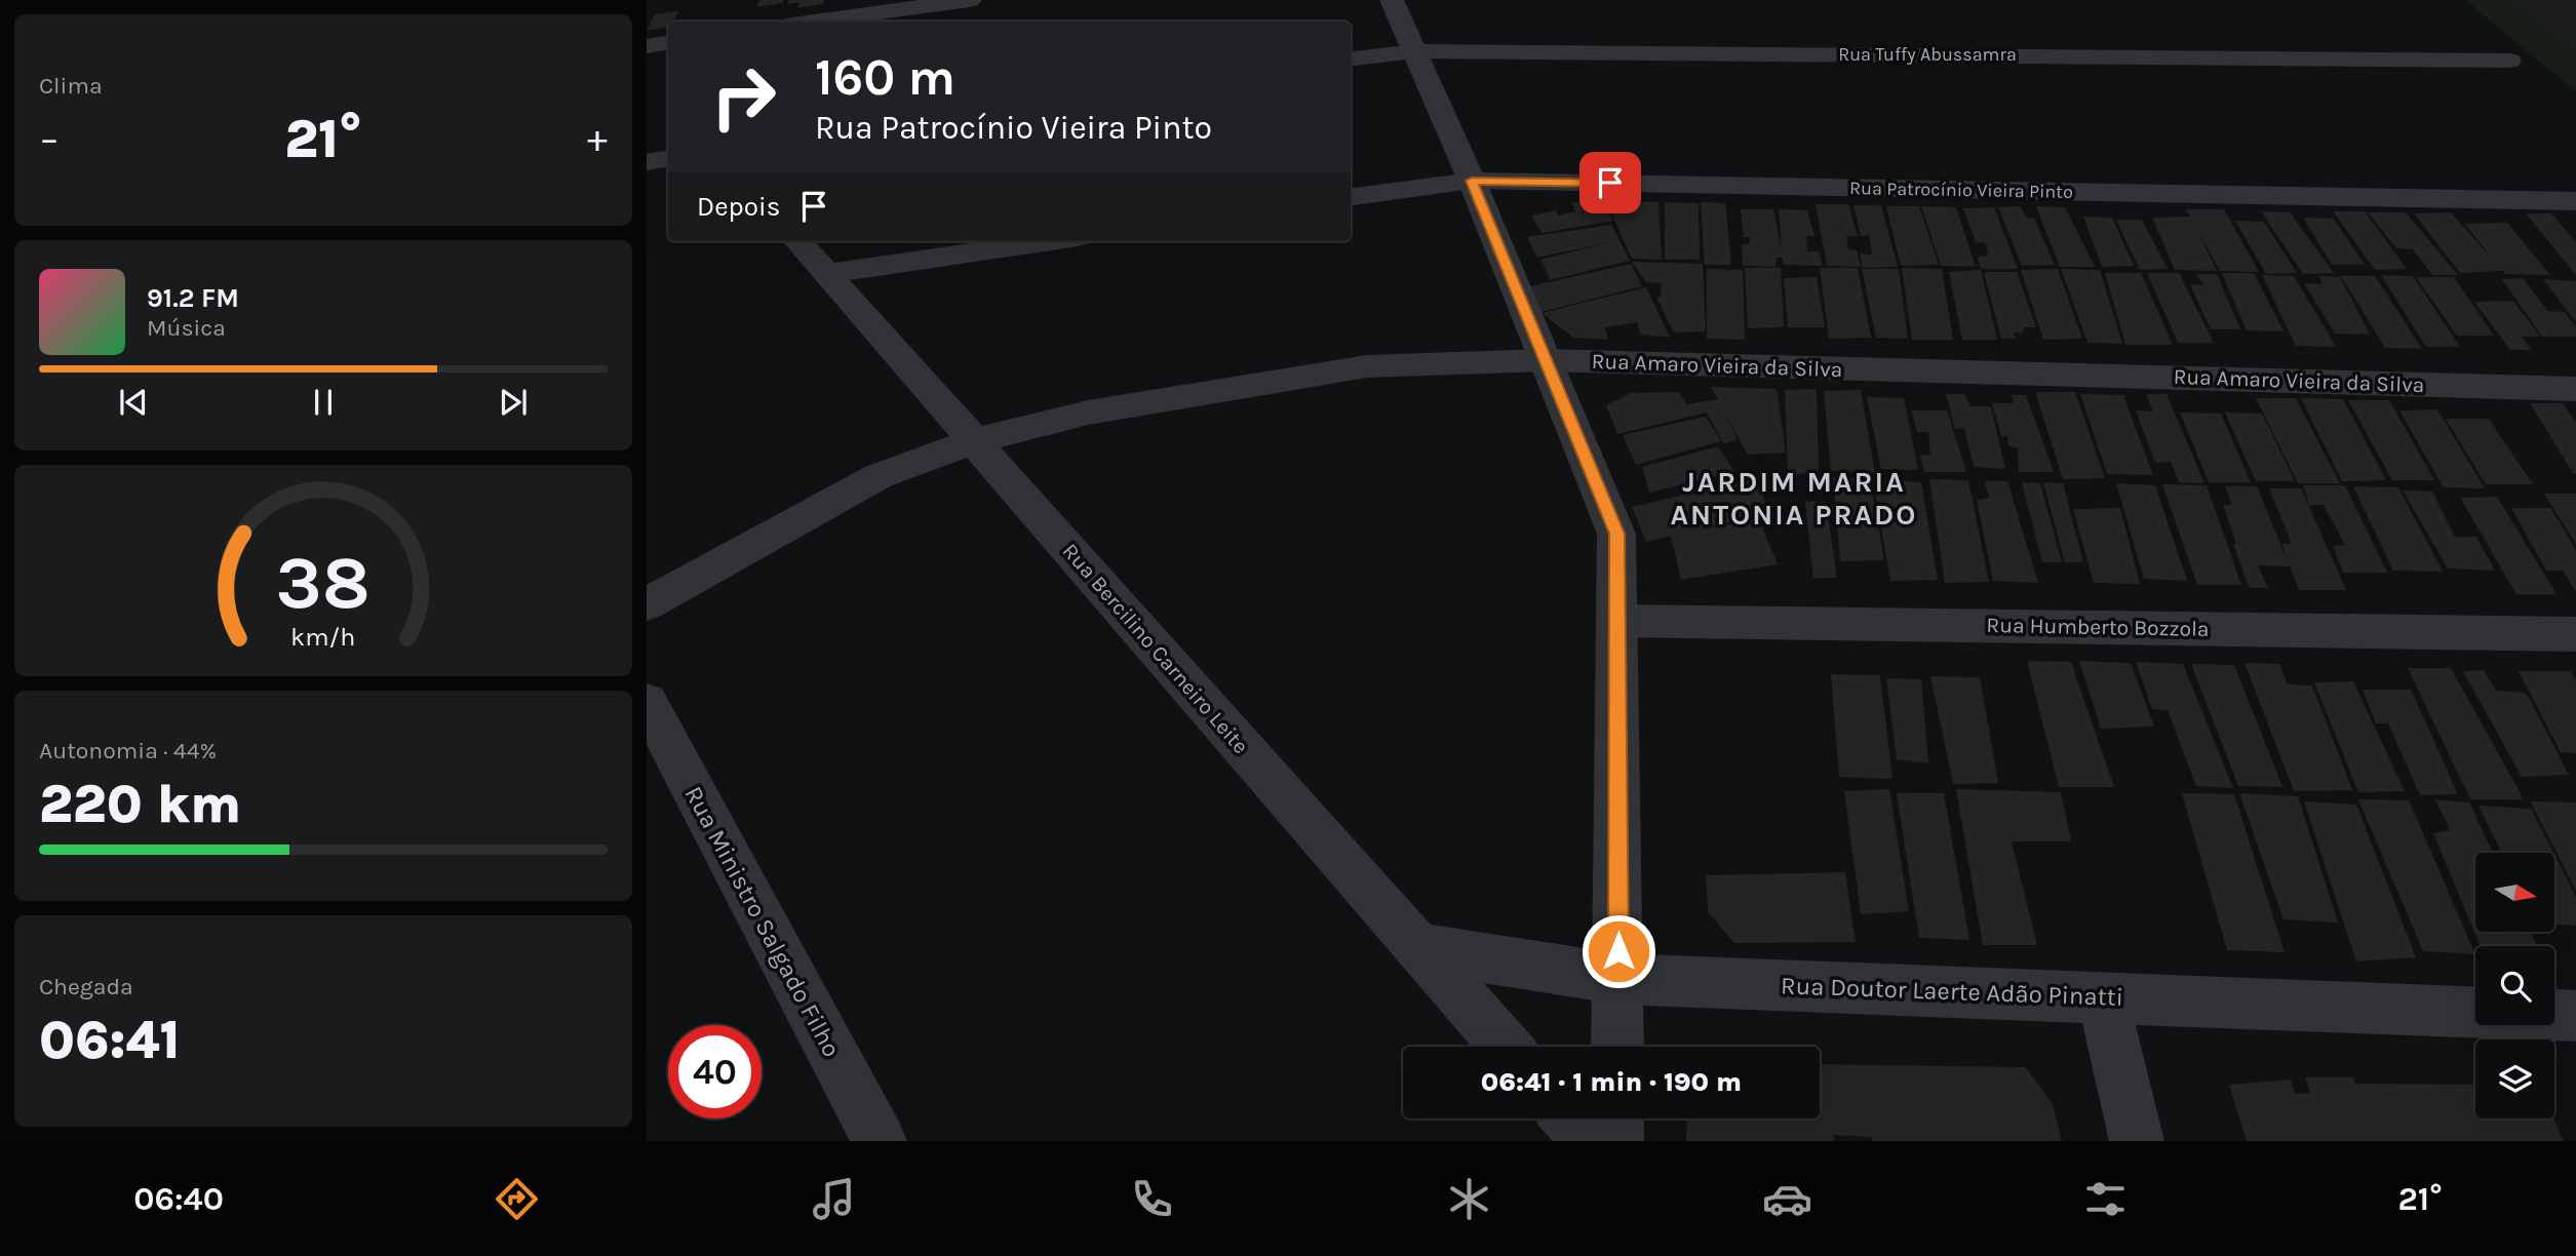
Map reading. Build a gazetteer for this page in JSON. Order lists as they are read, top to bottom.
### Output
{
  "streets": {
    "street": [
      "Rua Tuffy Abussamra",
      "Rua Patrocínio Vieira Pinto",
      "Rua Amaro Vieira da Silva",
      "Rua Humberto Bozzola",
      "Rua Bercilino Carneiro Leite",
      "Rua Ministro Salgado Filho",
      "Rua Doutor Laerte Adão Pinatti"
    ]
  },
  "crossings": [
    ["Rua Amaro Vieira da Silva", "Rua Bercilino Carneiro Leite"],
    ["Rua Bercilino Carneiro Leite", "Rua Doutor Laerte Adão Pinatti"]
  ],
  "districts": ["JARDIM MARIA ANTONIA PRADO"],
  "north": "right",
  "page": {
    "tile": [
      "Clima",
      ["Autonomia · 44%", "220 km"],
      ["Chegada", "06:41"]
    ],
    "turn": ["160 m", "Rua Patrocínio Vieira Pinto"],
    "heat": ["−", "21°", "+"],
    "then": "Depois",
    "song": ["91.2 FM", "Música"],
    "limit": "40",
    "trip": "06:41 · 1 min · 190 m",
    "tabs": ["06:40", "21°"],
    "gauge": ["38", "km/h"]
  }
}
